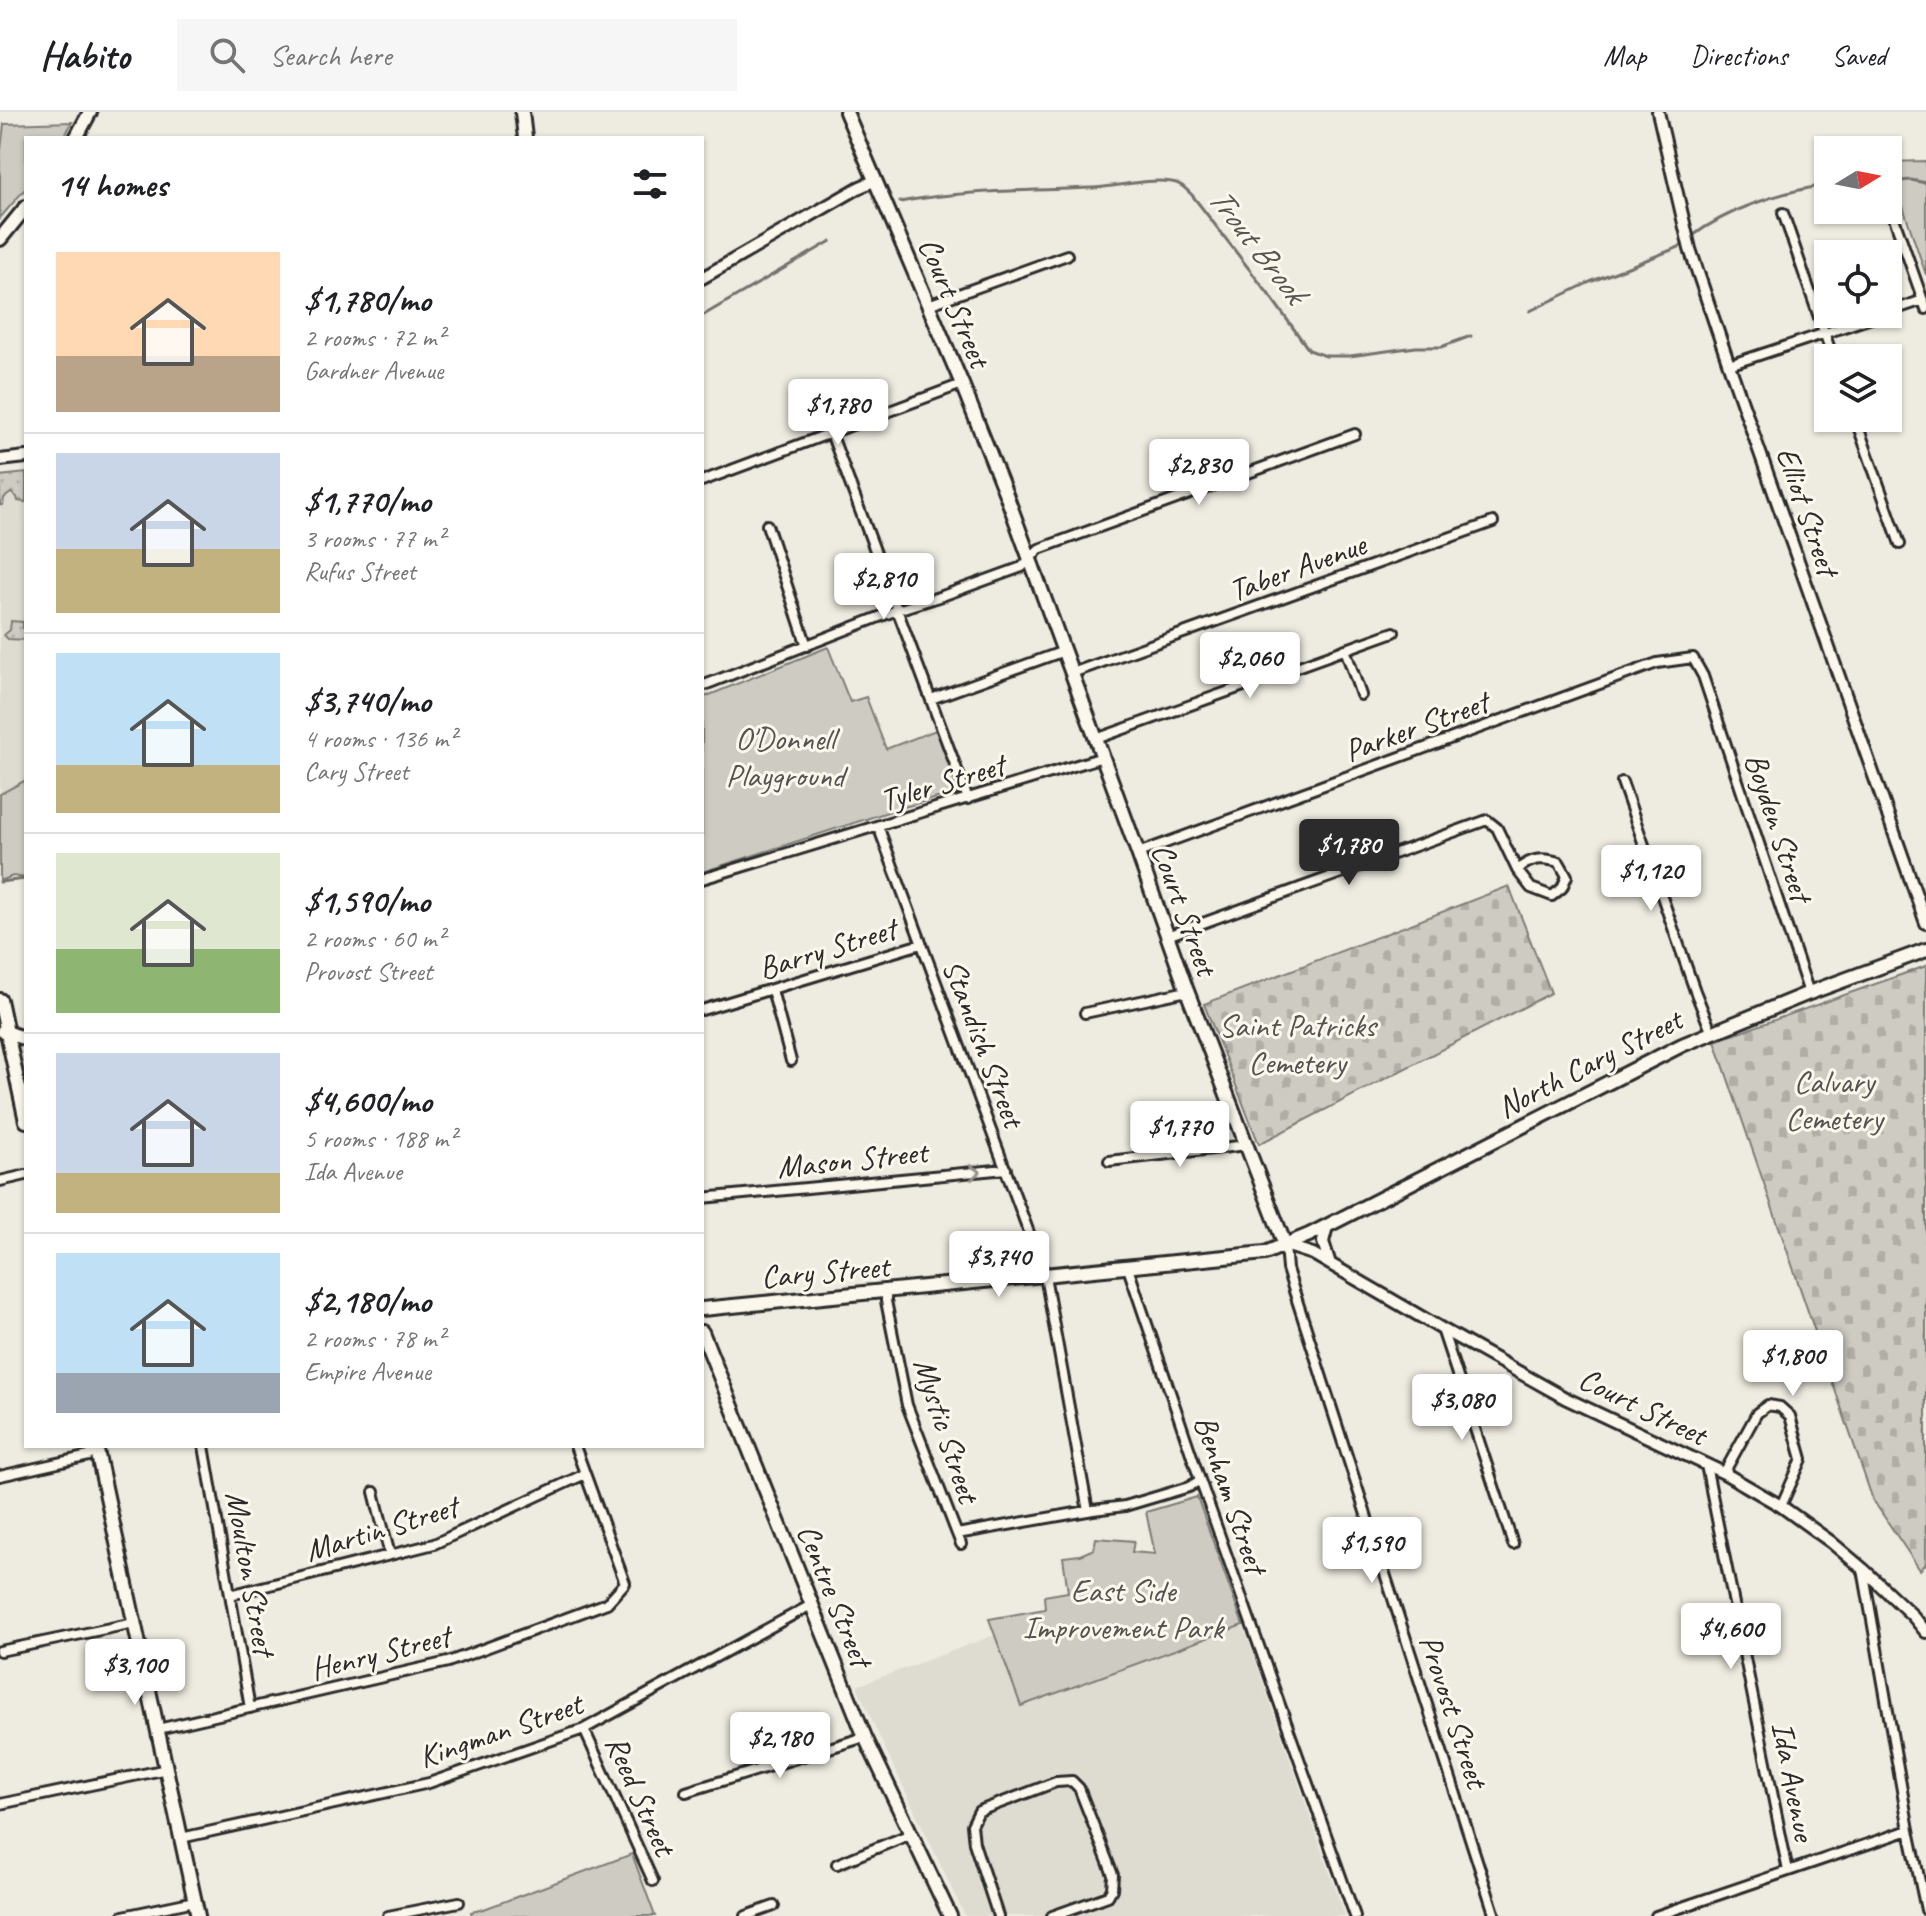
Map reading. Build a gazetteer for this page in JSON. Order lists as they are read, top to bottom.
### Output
{
  "streets": {
    "main road": [
      "Court Street",
      "North Cary Street",
      "Cary Street",
      "Centre Street"
    ],
    "street": [
      "Elliot Street",
      "Taber Avenue",
      "Parker Street",
      "Tyler Street",
      "Boyden Street",
      "Barry Street",
      "Standish Street",
      "Mason Street",
      "Mystic Street",
      "Benham Street",
      "Martin Street",
      "Moulton Street",
      "Henry Street",
      "Provost Street",
      "Kingman Street",
      "Ida Avenue",
      "Reed Street"
    ]
  },
  "crossings": [
    ["Court Street", "Taber Avenue"],
    ["Court Street", "Parker Street"],
    ["Court Street", "Tyler Street"],
    ["Court Street", "North Cary Street"],
    ["Court Street", "Cary Street"],
    ["Court Street", "Provost Street"],
    ["Court Street", "Ida Avenue"],
    ["Parker Street", "Boyden Street"],
    ["Tyler Street", "Standish Street"],
    ["Boyden Street", "North Cary Street"],
    ["Barry Street", "Standish Street"],
    ["Standish Street", "Mason Street"],
    ["Standish Street", "Cary Street"],
    ["North Cary Street", "Cary Street"],
    ["North Cary Street", "Provost Street"],
    ["Cary Street", "Mystic Street"],
    ["Cary Street", "Benham Street"],
    ["Cary Street", "Provost Street"],
    ["Martin Street", "Moulton Street"],
    ["Martin Street", "Henry Street"],
    ["Moulton Street", "Henry Street"],
    ["Centre Street", "Kingman Street"],
    ["Kingman Street", "Reed Street"]
  ],
  "one_way": ["Mason Street"],
  "water": ["Trout Brook"],
  "parks": [
    "O'Donnell Playground",
    "Saint Patricks Cemetery",
    "Calvary Cemetery",
    "East Side Improvement Park"
  ],
  "north": "right",
  "page": {
    "header": "Habito",
    "search": "Search here",
    "nav": ["Map", "Directions", "Saved"],
    "heading": "14 homes",
    "list": [
      {
        "name": "$1,780/mo",
        "note": "2 rooms · 72 m² · Gardner Avenue"
      },
      {
        "name": "$1,770/mo",
        "note": "3 rooms · 77 m² · Rufus Street"
      },
      {
        "name": "$3,740/mo",
        "note": "4 rooms · 136 m² · Cary Street"
      },
      {
        "name": "$1,590/mo",
        "note": "2 rooms · 60 m² · Provost Street"
      },
      {
        "name": "$4,600/mo",
        "note": "5 rooms · 188 m² · Ida Avenue"
      },
      {
        "name": "$2,180/mo",
        "note": "2 rooms · 78 m² · Empire Avenue"
      }
    ],
    "price": [
      "$1,780",
      "$2,830",
      "$2,810",
      "$2,060",
      "$1,780",
      "$1,120",
      "$1,770",
      "$3,740",
      "$1,800",
      "$3,080",
      "$1,590",
      "$4,600",
      "$3,100",
      "$2,180"
    ]
  }
}
